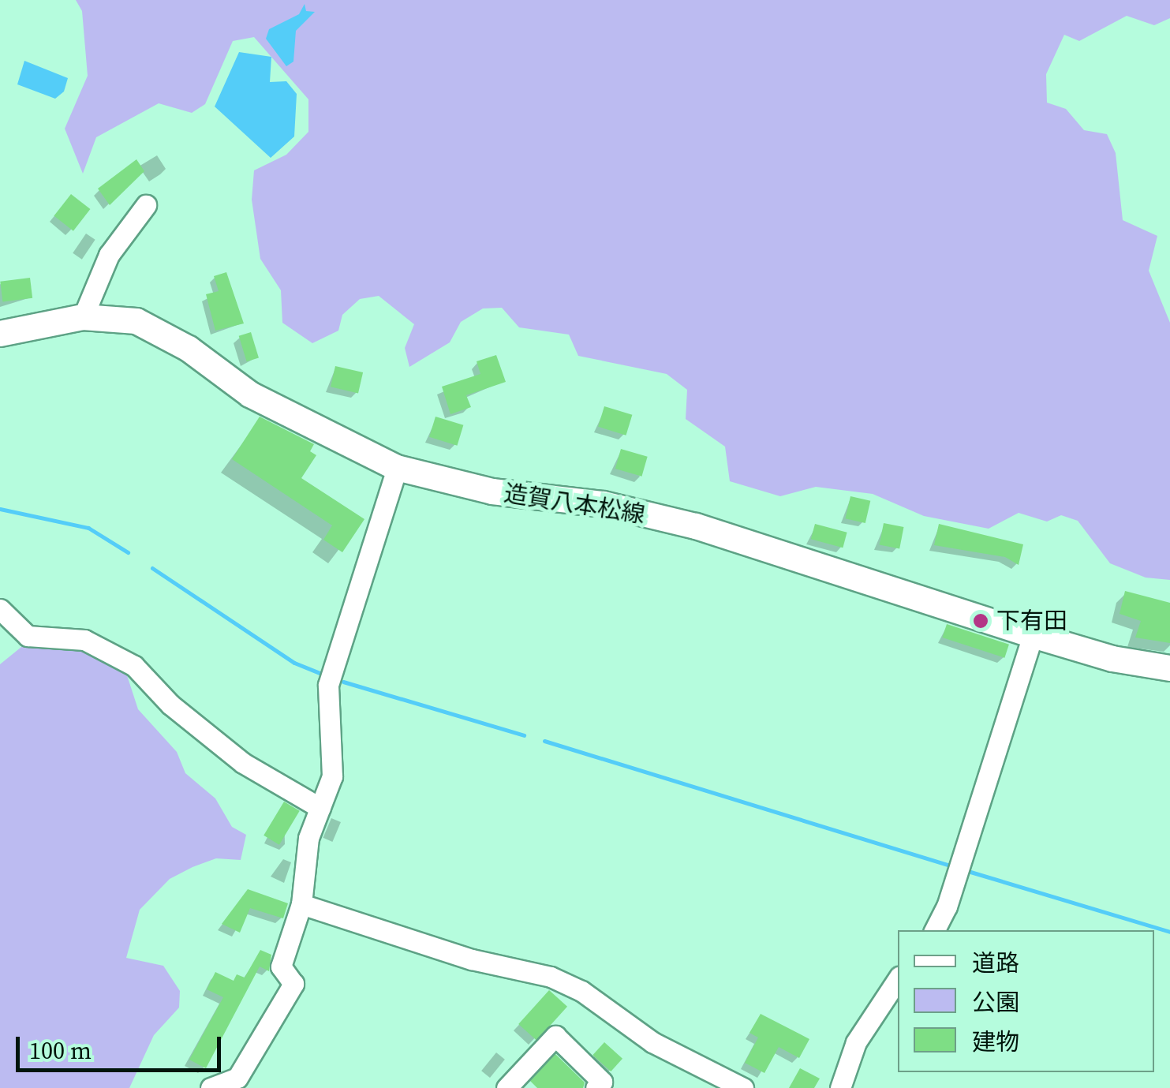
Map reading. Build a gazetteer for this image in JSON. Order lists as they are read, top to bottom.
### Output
{
  "streets": {
    "main road": ["造賀八本松線"]
  },
  "places": ["下有田"],
  "legend": ["道路", "公園", "建物"],
  "scale_bar": "100 m"
}
